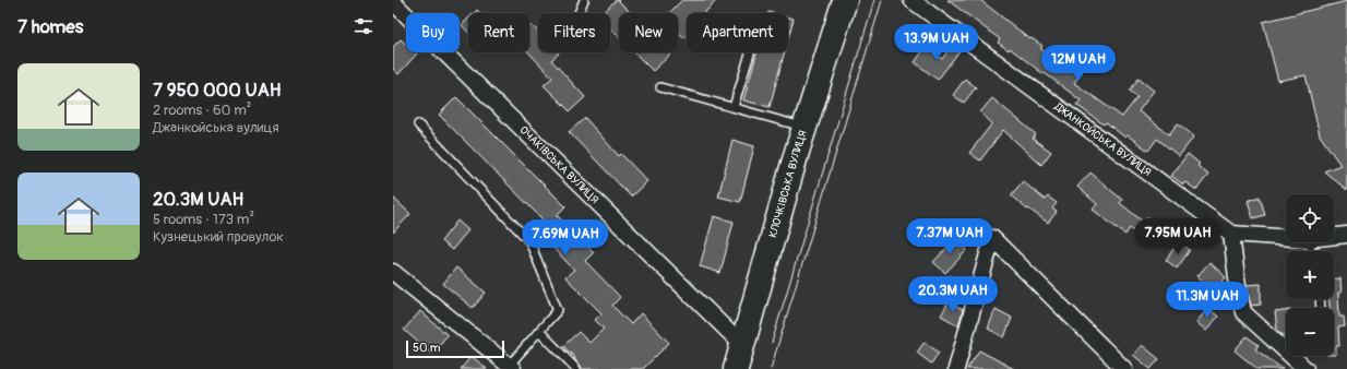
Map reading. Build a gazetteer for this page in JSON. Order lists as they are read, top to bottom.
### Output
{
  "streets": {
    "main road": ["КЛОЧКІВСЬКА ВУЛИЦЯ"],
    "street": ["ДЖАНКОЙСЬКА ВУЛИЦЯ", "ОЧАКІВСЬКА ВУЛИЦЯ"]
  },
  "crossings": [
    ["ОЧАКІВСЬКА ВУЛИЦЯ", "КЛОЧКІВСЬКА ВУЛИЦЯ"]
  ],
  "scale_bar": "50 m",
  "page": {
    "heading": "7 homes",
    "chip": [
      "Buy",
      "Rent",
      "Filters",
      "New",
      "Apartment"
    ],
    "price": [
      "13.9M UAH",
      "12M UAH",
      "7.37M UAH",
      "7.95M UAH",
      "7.69M UAH",
      "20.3M UAH",
      "11.3M UAH"
    ],
    "list": [
      {
        "name": "7 950 000 UAH",
        "note": "2 rooms · 60 m² · Джанкойська вулиця"
      },
      {
        "name": "20.3M UAH",
        "note": "5 rooms · 173 m² · Кузнецький провулок"
      }
    ],
    "map_buttons": ["+", "−"],
    "scale": "50 m"
  }
}
